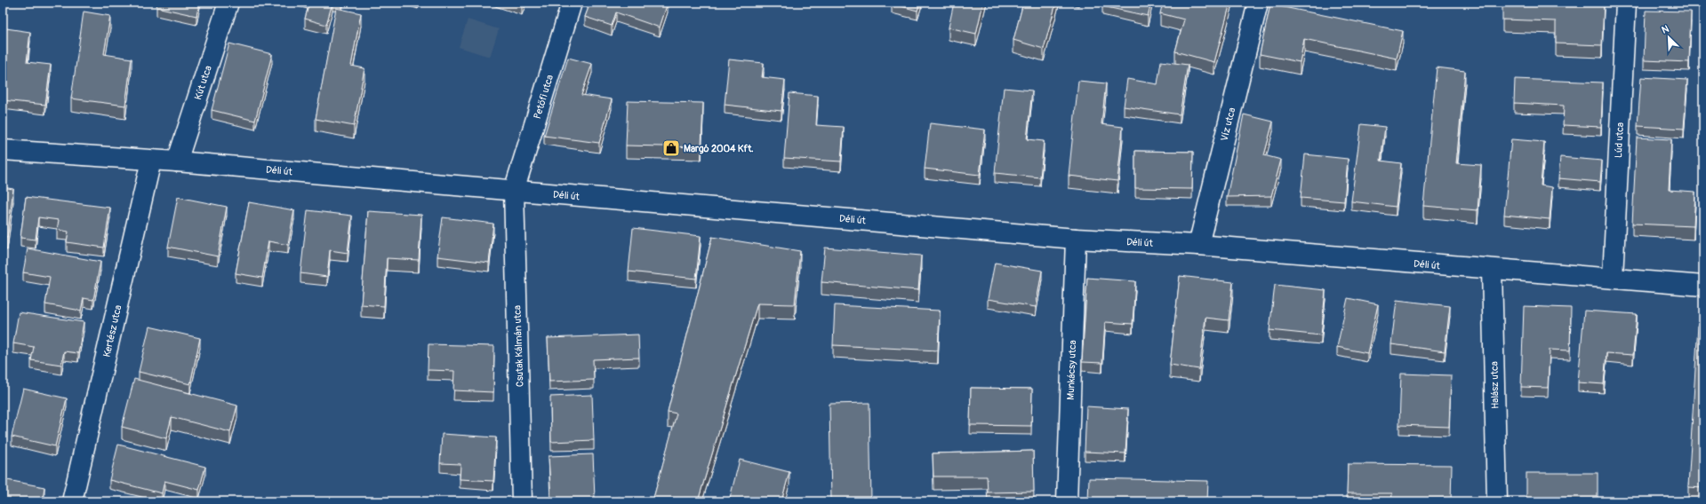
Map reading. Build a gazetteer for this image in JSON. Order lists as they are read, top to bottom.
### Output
{
  "streets": {
    "street": [
      "Kút utca",
      "Petőfi utca",
      "Víz utca",
      "Lúd utca",
      "Déli út",
      "Kertész utca",
      "Csutak Kálmán utca",
      "Munkácsy utca",
      "Halász utca"
    ]
  },
  "crossings": [
    ["Kút utca", "Déli út"],
    ["Petőfi utca", "Déli út"],
    ["Petőfi utca", "Csutak Kálmán utca"],
    ["Víz utca", "Déli út"],
    ["Lúd utca", "Déli út"],
    ["Déli út", "Kertész utca"],
    ["Déli út", "Csutak Kálmán utca"],
    ["Déli út", "Munkácsy utca"],
    ["Déli út", "Halász utca"]
  ],
  "places": {
    "shop": ["Margó 2004 Kft."]
  },
  "north": "top left"
}
